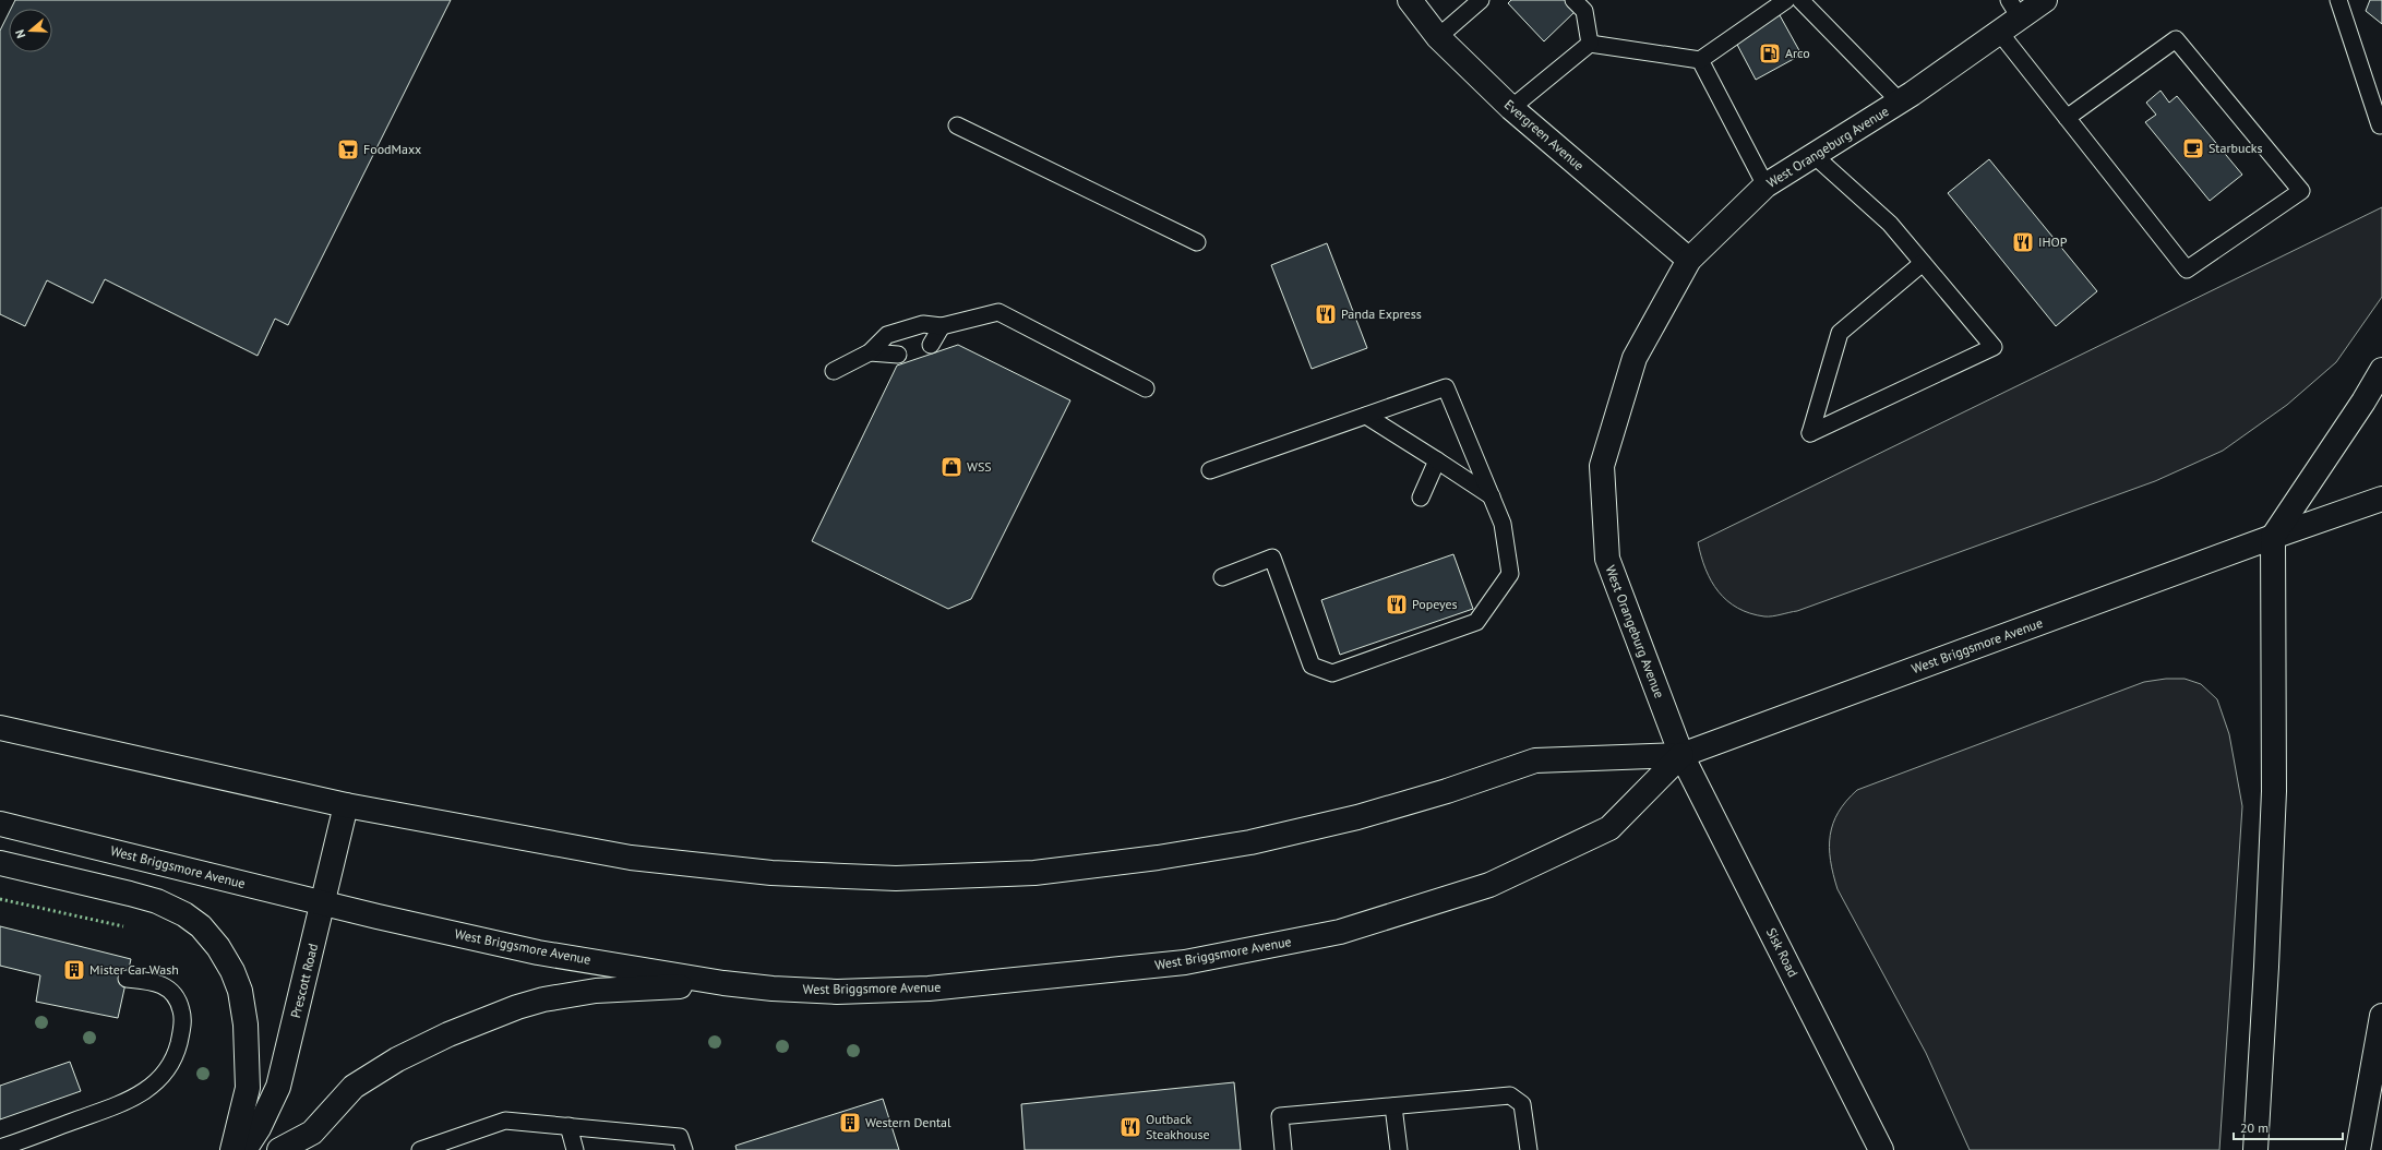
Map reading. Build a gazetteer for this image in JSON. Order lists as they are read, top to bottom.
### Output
{
  "streets": {
    "main road": [
      "Evergreen Avenue",
      "West Orangeburg Avenue",
      "West Briggsmore Avenue",
      "Sisk Road",
      "Prescott Road"
    ]
  },
  "crossings": [
    ["Evergreen Avenue", "West Orangeburg Avenue"],
    ["West Orangeburg Avenue", "West Briggsmore Avenue"],
    ["West Orangeburg Avenue", "Sisk Road"],
    ["West Briggsmore Avenue", "Sisk Road"],
    ["West Briggsmore Avenue", "Prescott Road"]
  ],
  "places": {
    "fuel station": ["Arco"],
    "cafe": ["Starbucks"],
    "supermarket": ["FoodMaxx"],
    "restaurant": [
      "IHOP",
      "Panda Express",
      "Popeyes",
      "Outback Steakhouse"
    ],
    "shop": ["WSS"],
    "building": ["Mister Car Wash", "Western Dental"]
  },
  "scale_bar": "20 m",
  "north": "left"
}
